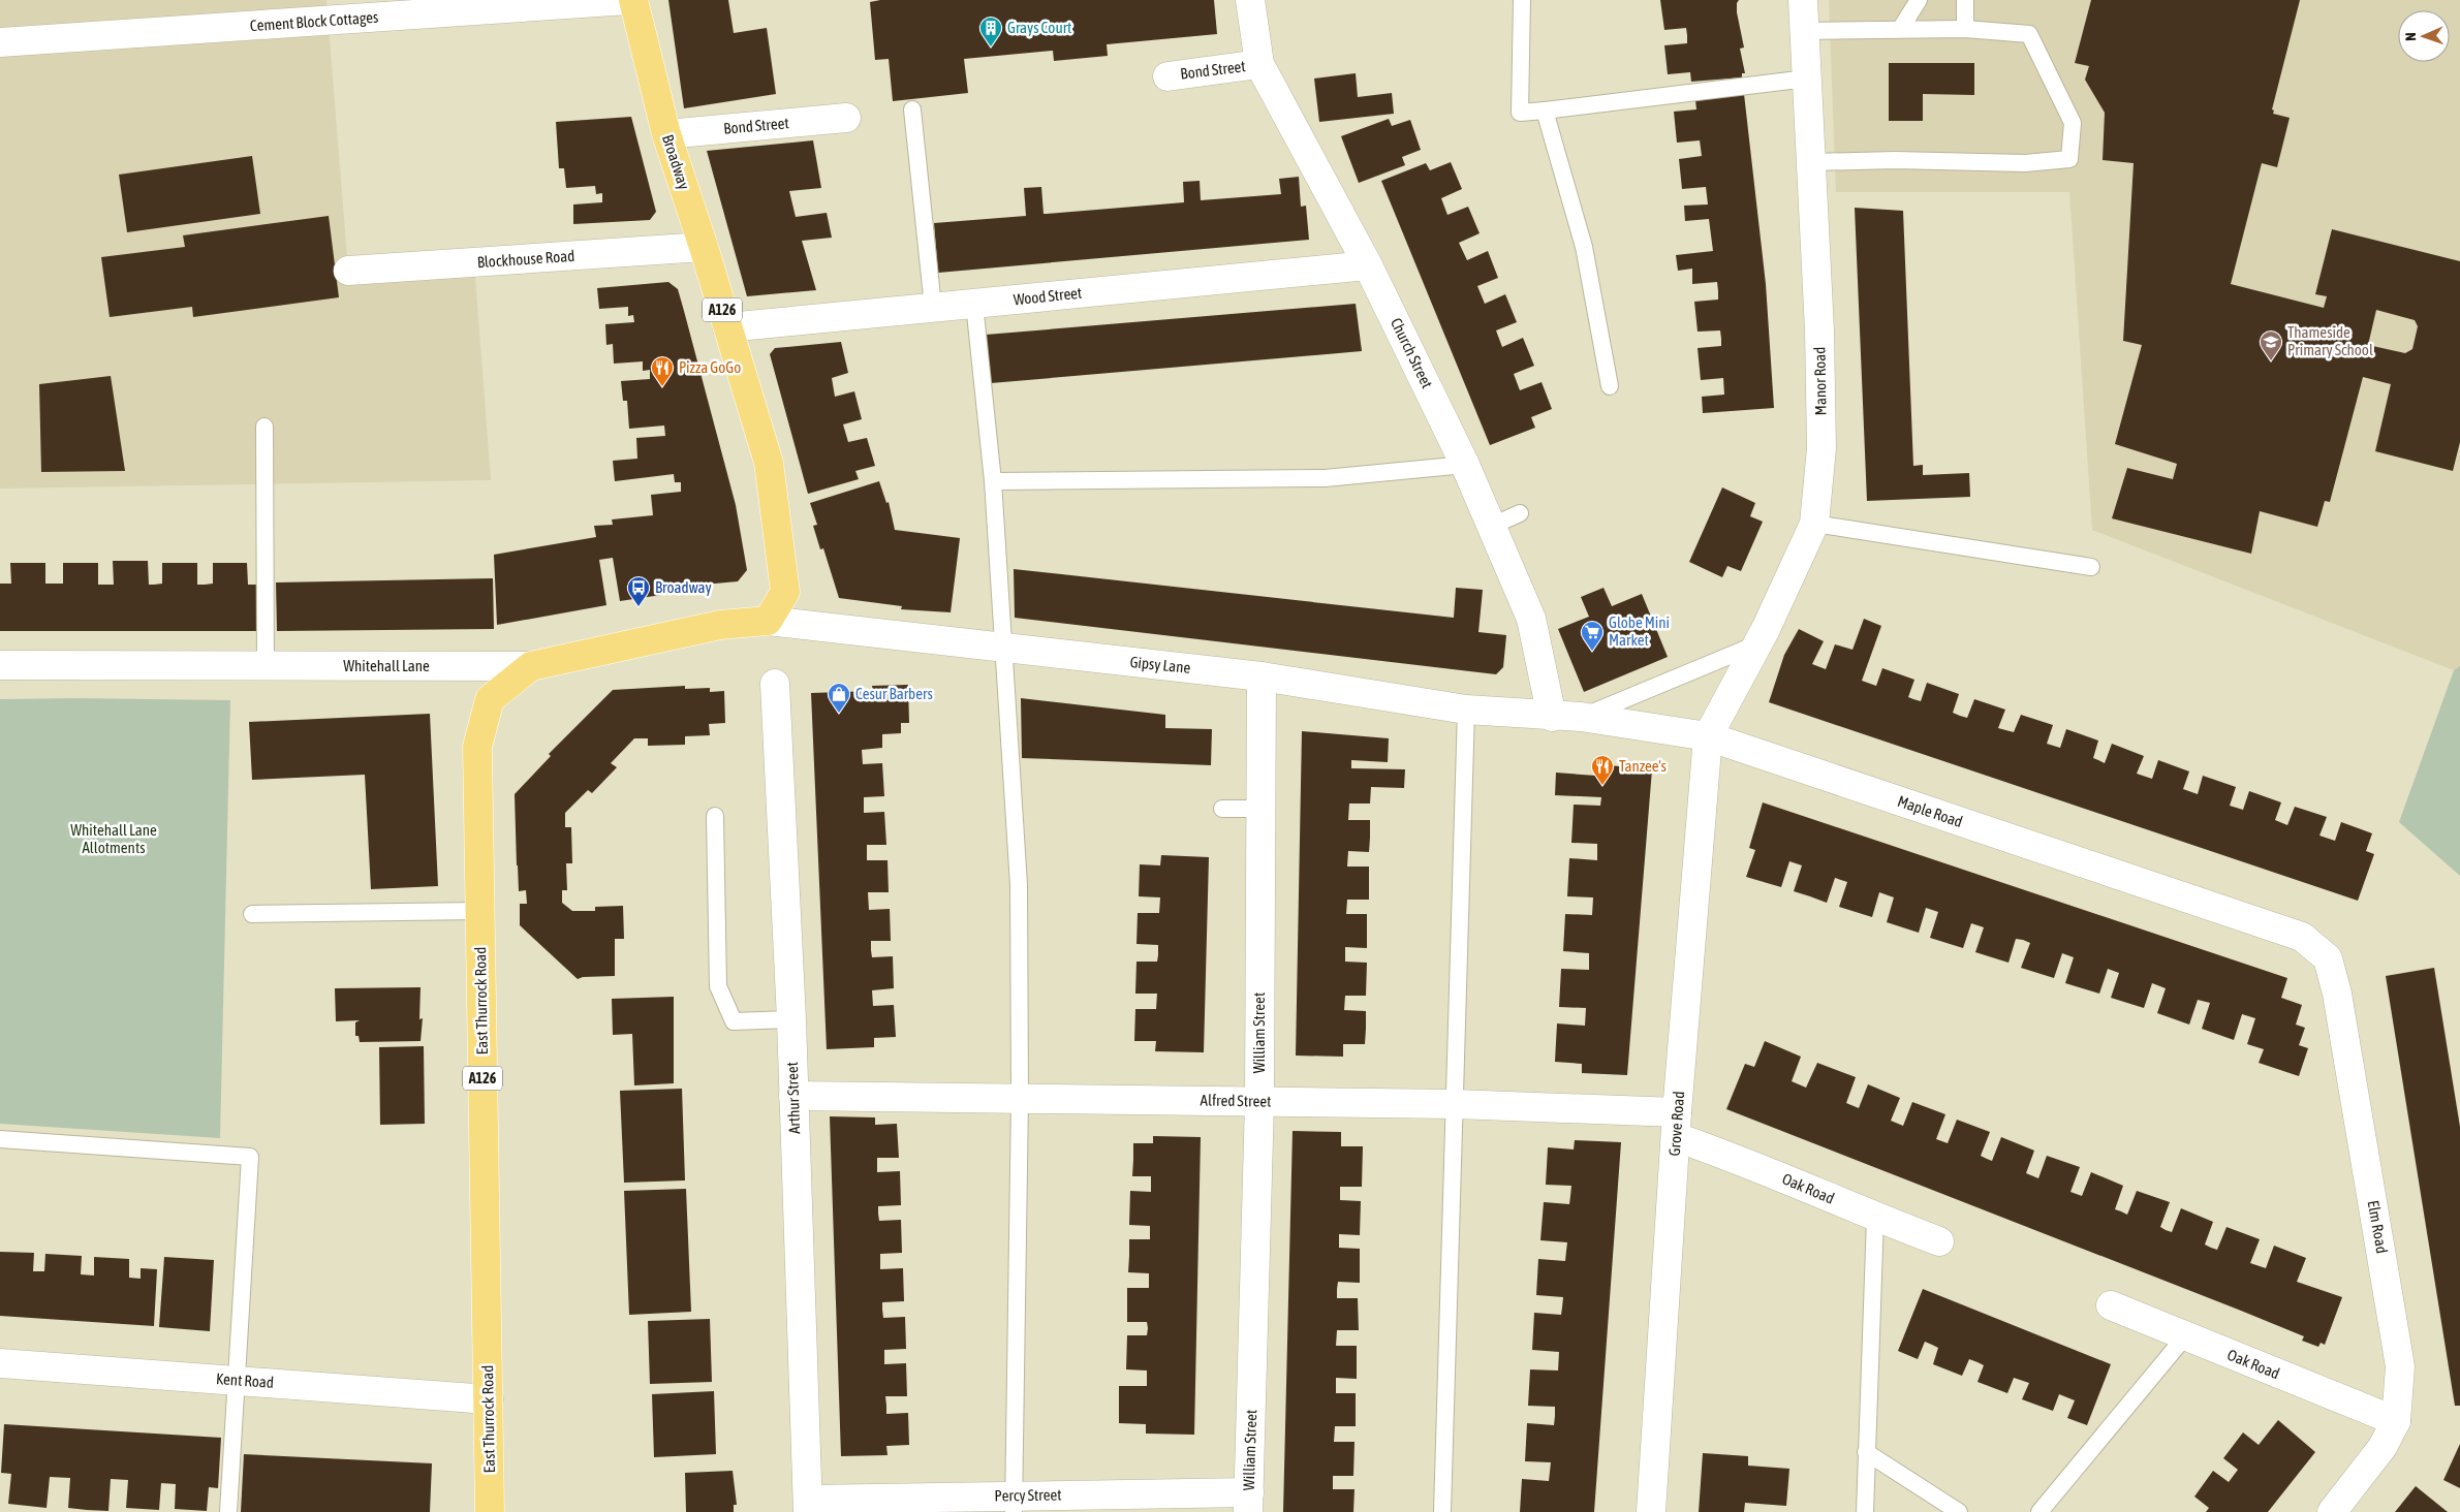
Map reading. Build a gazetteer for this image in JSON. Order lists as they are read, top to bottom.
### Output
{
  "streets": {
    "main road": [
      "Broadway",
      "A126",
      "Whitehall Lane",
      "East Thurrock Road"
    ],
    "street": [
      "Cement Block Cottages",
      "Bond Street",
      "Blockhouse Road",
      "Wood Street",
      "Church Street",
      "Manor Road",
      "Gipsy Lane",
      "Maple Road",
      "William Street",
      "Arthur Street",
      "Alfred Street",
      "Grove Road",
      "Oak Road",
      "Elm Road",
      "Kent Road",
      "Percy Street"
    ]
  },
  "crossings": [
    ["Bond Street", "Broadway"],
    ["Bond Street", "Church Street"],
    ["Broadway", "Blockhouse Road"],
    ["Broadway", "Wood Street"],
    ["Broadway", "Gipsy Lane"],
    ["Broadway", "Whitehall Lane"],
    ["Wood Street", "Church Street"],
    ["Church Street", "Gipsy Lane"],
    ["Church Street", "Maple Road"],
    ["Manor Road", "Maple Road"],
    ["Manor Road", "Grove Road"],
    ["Gipsy Lane", "Whitehall Lane"],
    ["Gipsy Lane", "Maple Road"],
    ["Gipsy Lane", "William Street"],
    ["Whitehall Lane", "East Thurrock Road"],
    ["Maple Road", "Grove Road"],
    ["Maple Road", "Elm Road"],
    ["East Thurrock Road", "Kent Road"],
    ["William Street", "Alfred Street"],
    ["William Street", "Percy Street"],
    ["Arthur Street", "Alfred Street"],
    ["Arthur Street", "Percy Street"],
    ["Alfred Street", "Grove Road"],
    ["Alfred Street", "Oak Road"],
    ["Grove Road", "Oak Road"],
    ["Oak Road", "Elm Road"]
  ],
  "parks": ["Whitehall Lane Allotments"],
  "places": {
    "building": ["Grays Court"],
    "school or university": ["Thameside Primary School"],
    "restaurant": ["Pizza GoGo", "Tanzee's"],
    "bus stop": ["Broadway"],
    "supermarket": ["Globe Mini Market"],
    "shop": ["Cesur Barbers"]
  },
  "north": "left"
}
